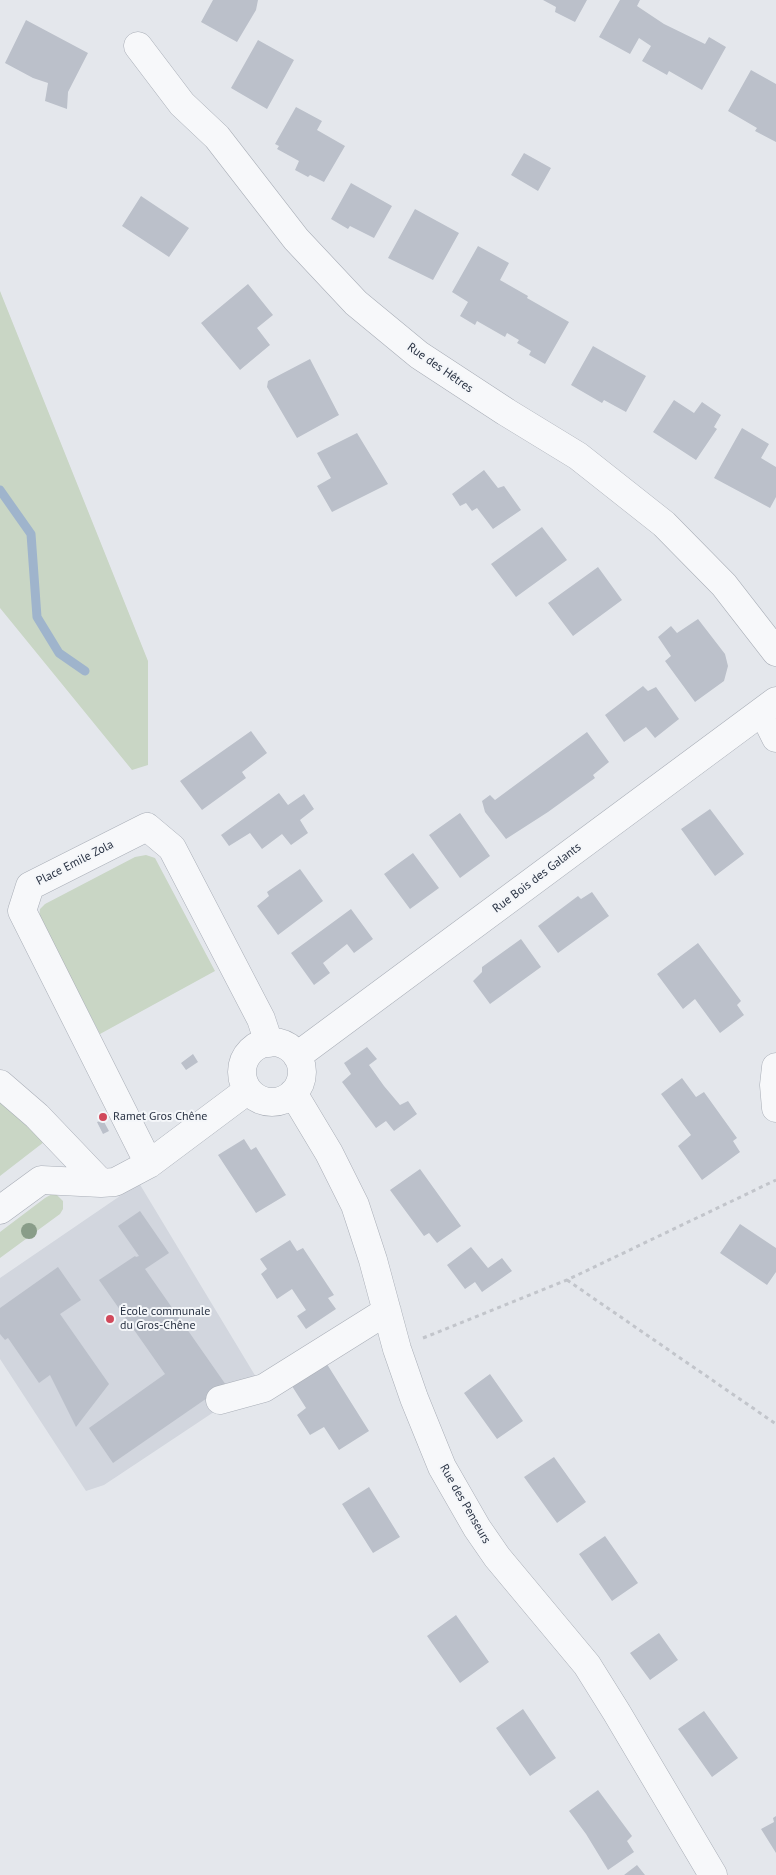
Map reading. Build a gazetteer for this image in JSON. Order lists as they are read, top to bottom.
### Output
{
  "streets": {
    "street": [
      "Rue des Hêtres",
      "Place Emile Zola",
      "Rue Bois des Galants",
      "Rue des Penseurs"
    ]
  },
  "crossings": [
    ["Place Emile Zola", "Rue Bois des Galants"],
    ["Place Emile Zola", "Rue des Penseurs"],
    ["Rue Bois des Galants", "Rue des Penseurs"]
  ],
  "places": ["Ramet Gros Chêne", "École communale du Gros-Chêne"]
}
